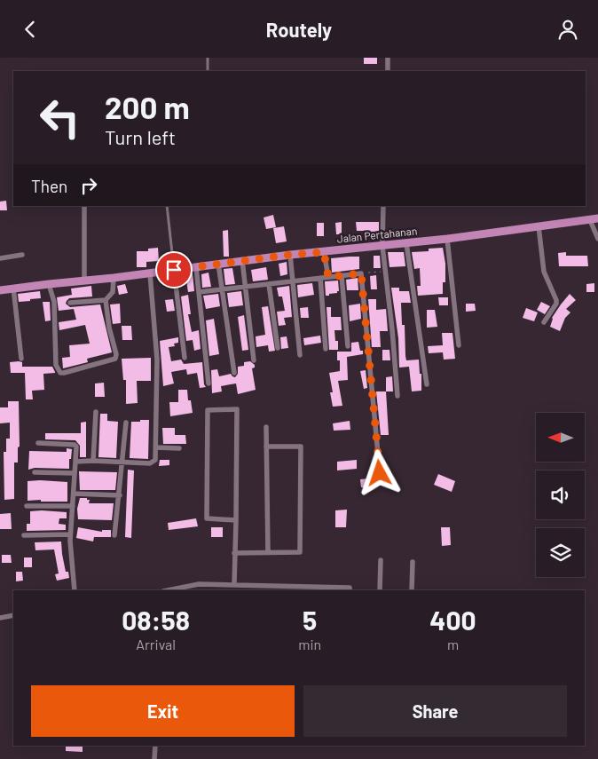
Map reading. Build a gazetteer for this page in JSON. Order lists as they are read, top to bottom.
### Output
{
  "streets": {
    "main road": ["Jalan Pertahanan"]
  },
  "north": "left",
  "page": {
    "header": "Routely",
    "turn": ["200 m", "Turn left"],
    "then": "Then",
    "eta": [
      "08:58",
      "Arrival",
      "5",
      "min",
      "400",
      "m"
    ],
    "buttons": ["Exit", "Share"]
  }
}
